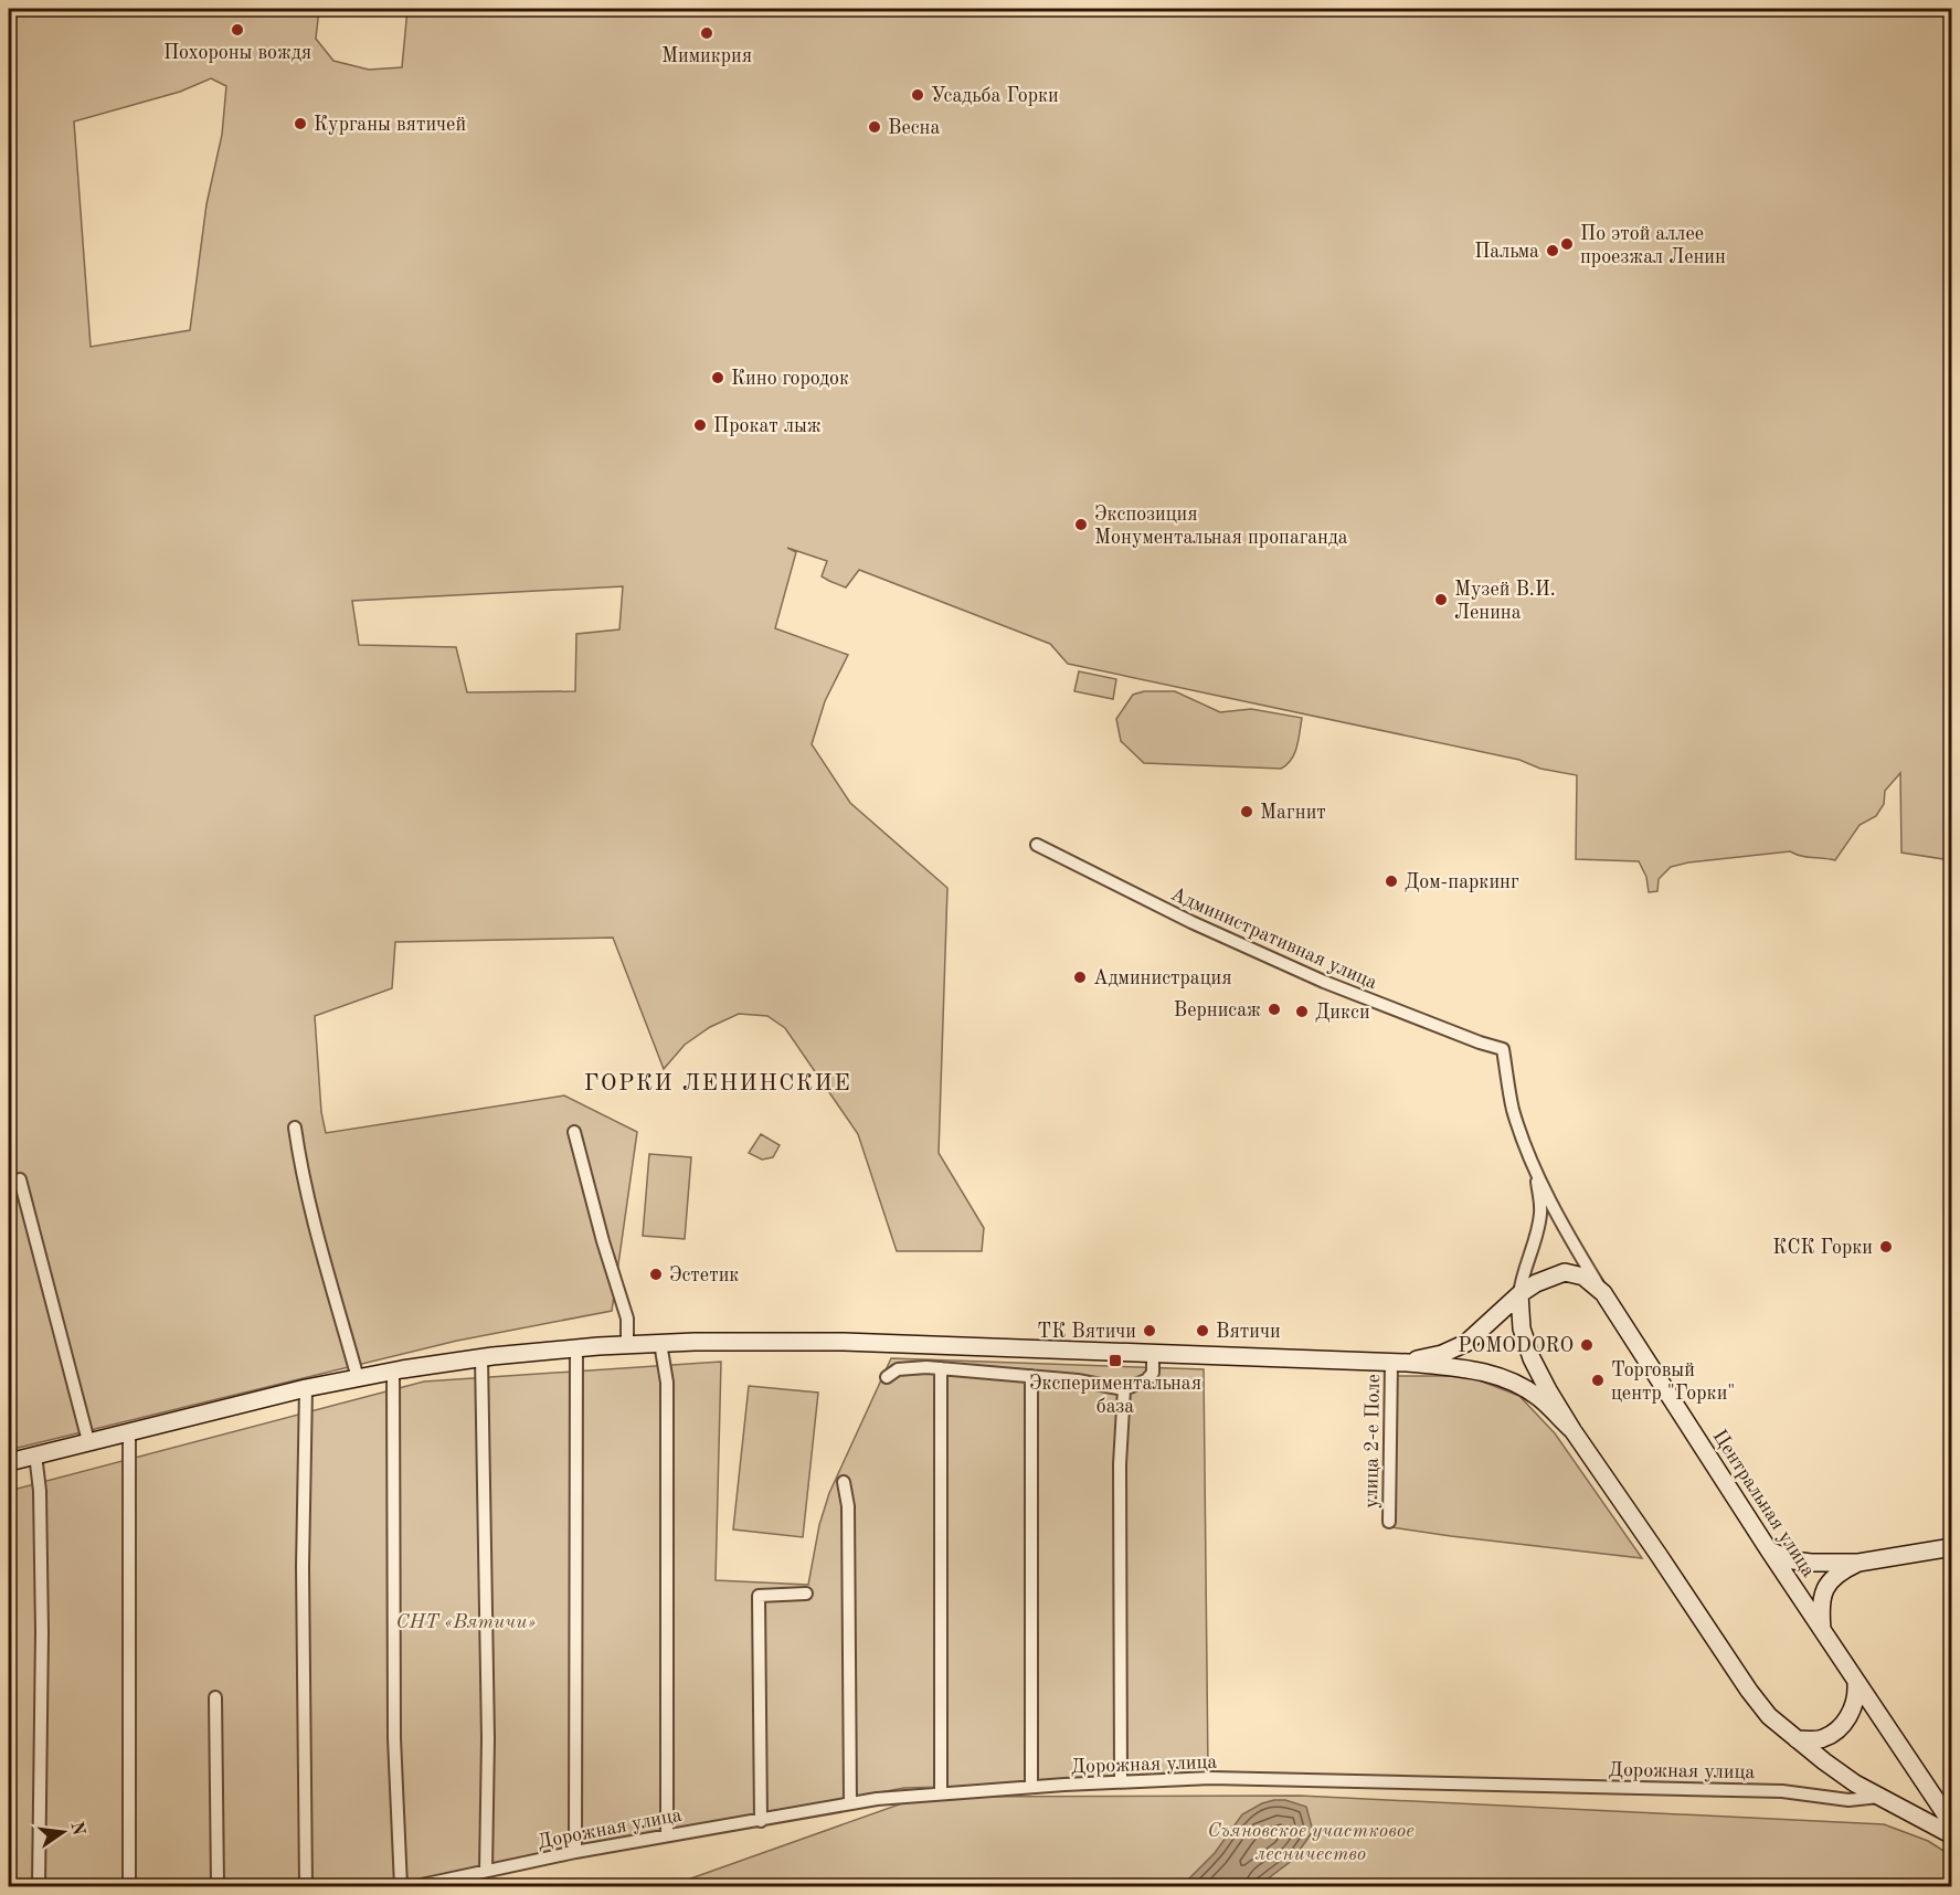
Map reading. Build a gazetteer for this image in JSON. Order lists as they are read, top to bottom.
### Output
{
  "streets": {
    "main road": ["Центральная улица"],
    "street": ["Административная улица", "улица 2-е Поле", "Дорожная улица"]
  },
  "crossings": [
    ["Административная улица", "Центральная улица"]
  ],
  "districts": ["ГОРКИ ЛЕНИНСКИЕ"],
  "parks": ["СНТ «Вятичи»", "Съяновское участковое лесничество"],
  "places": {
    "other": [
      "Похороны вождя",
      "Мимикрия",
      "Усадьба Горки",
      "Курганы вятичей",
      "Весна",
      "По этой аллее проезжал Ленин",
      "Пальма",
      "Кино городок",
      "Прокат лыж",
      "Экспозиция Монументальная пропаганда",
      "Музей В.И. Ленина",
      "Магнит",
      "Дом-паркинг",
      "Администрация",
      "Вернисаж",
      "Дикси",
      "КСК Горки",
      "Эстетик",
      "ТК Вятичи",
      "Вятичи",
      "POMODORO",
      "Торговый центр \"Горки\""
    ],
    "transit": ["Экспериментальная база"]
  },
  "north": "right"
}
